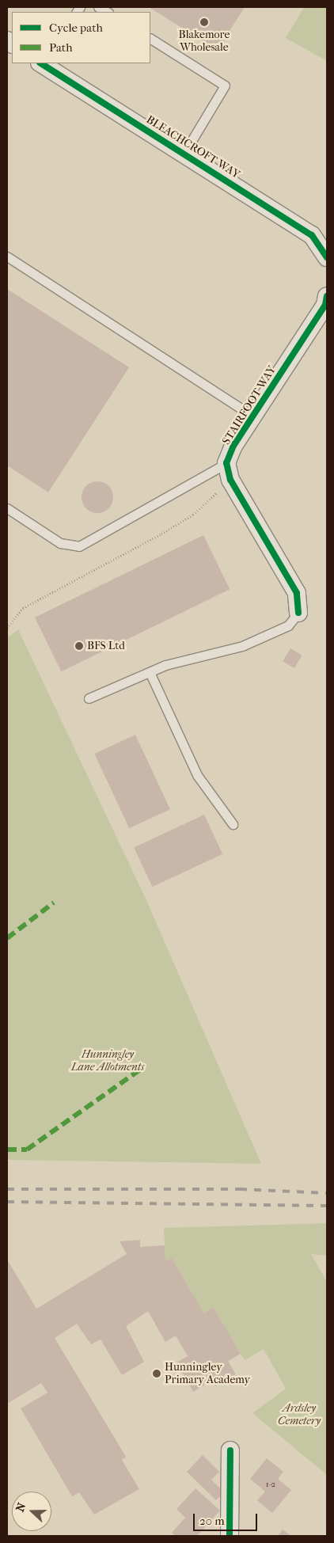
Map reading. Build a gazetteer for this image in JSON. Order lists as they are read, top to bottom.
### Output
{
  "streets": {
    "street": ["BLEACHCROFT WAY", "STAIRFOOT WAY"]
  },
  "parks": ["Hunningley Lane Allotments", "Ardsley Cemetery"],
  "places": ["Blakemore Wholesale", "BFS Ltd", "Hunningley Primary Academy"],
  "house_numbers": ["1-2"],
  "legend": ["Cycle path", "Path"],
  "scale_bar": "20 m",
  "north": "left"
}
